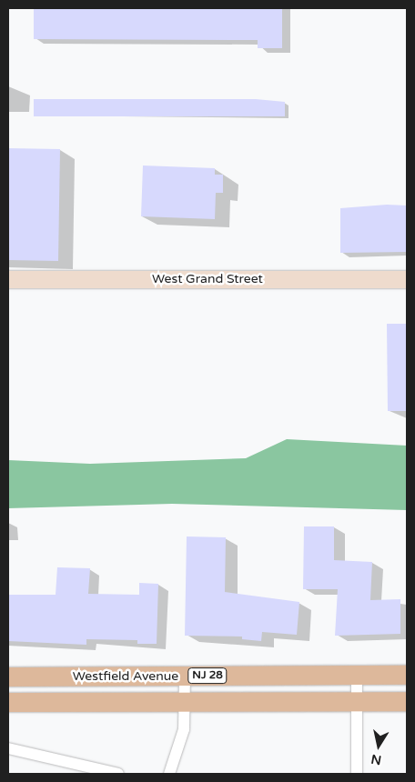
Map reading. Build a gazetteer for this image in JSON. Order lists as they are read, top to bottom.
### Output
{
  "streets": {
    "main road": ["NJ 28", "Westfield Avenue"],
    "street": ["West Grand Street"]
  },
  "north": "bottom"
}
